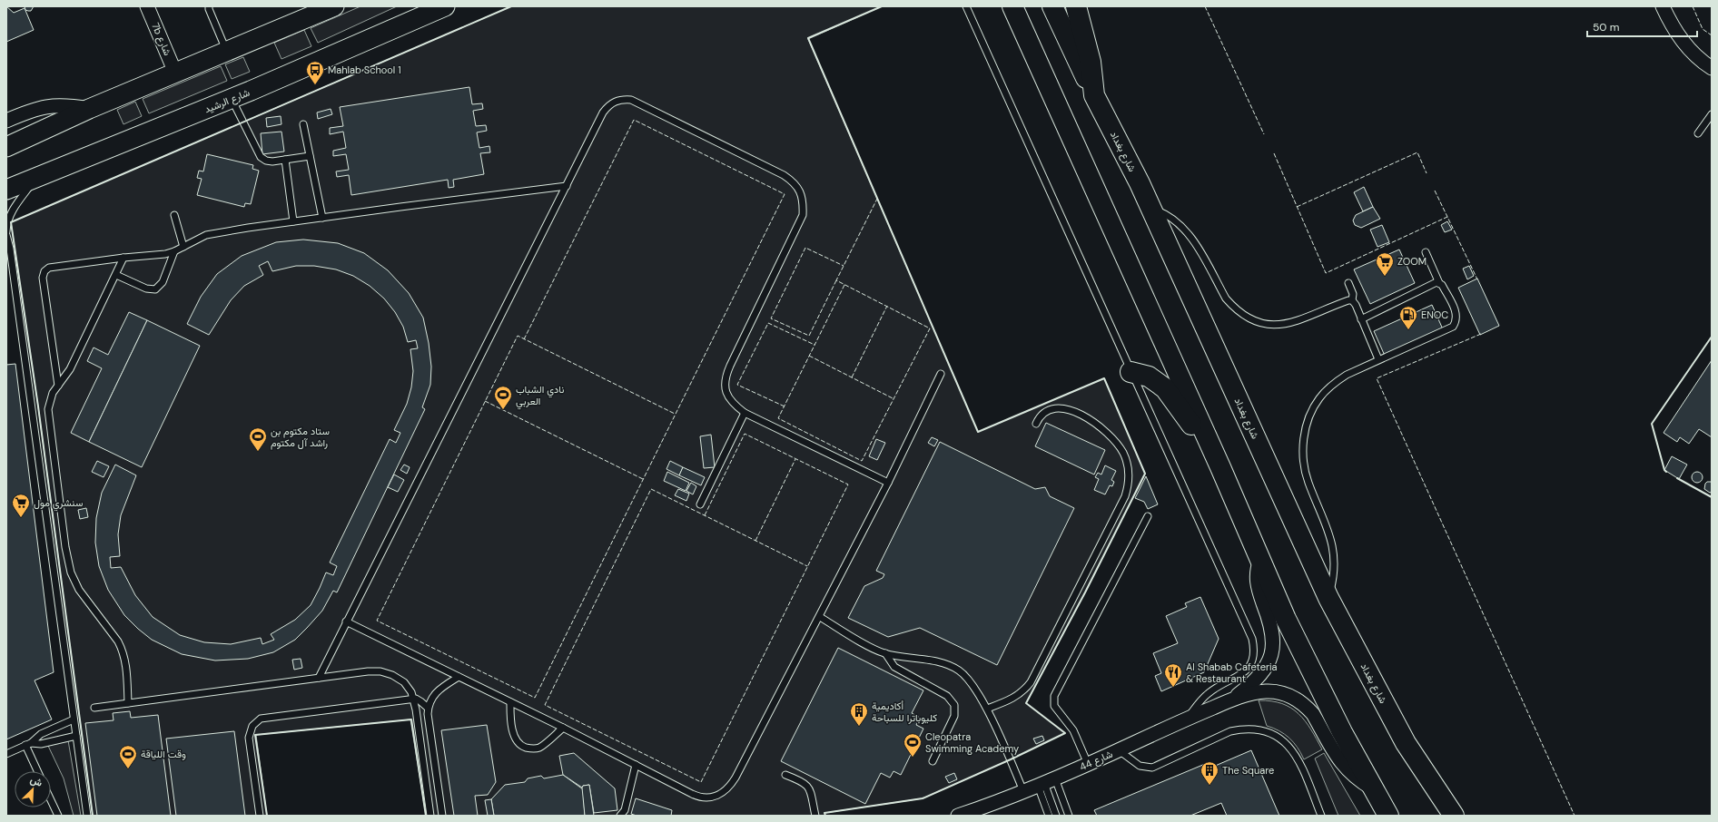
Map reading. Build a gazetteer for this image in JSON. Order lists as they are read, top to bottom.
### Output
{
  "streets": {
    "main road": ["شارع الرشيد", "شارع بغداد"],
    "street": ["7b شارع", "شارع 44"]
  },
  "places": {
    "bus stop": ["Mahlab School 1"],
    "supermarket": ["ZOOM", "سنشري مول"],
    "fuel station": ["ENOC"],
    "sports": [
      "نادي الشباب العربي",
      "ستاد مكتوم بن راشد آل مكتوم",
      "Cleopatra Swimming Academy",
      "وقت اللياقة"
    ],
    "restaurant": ["Al Shabab Cafeteria & Restaurant"],
    "building": ["أكاديمية كليوباترا للسباحة", "The Square"]
  },
  "scale_bar": "50 m",
  "north": "top right"
}
